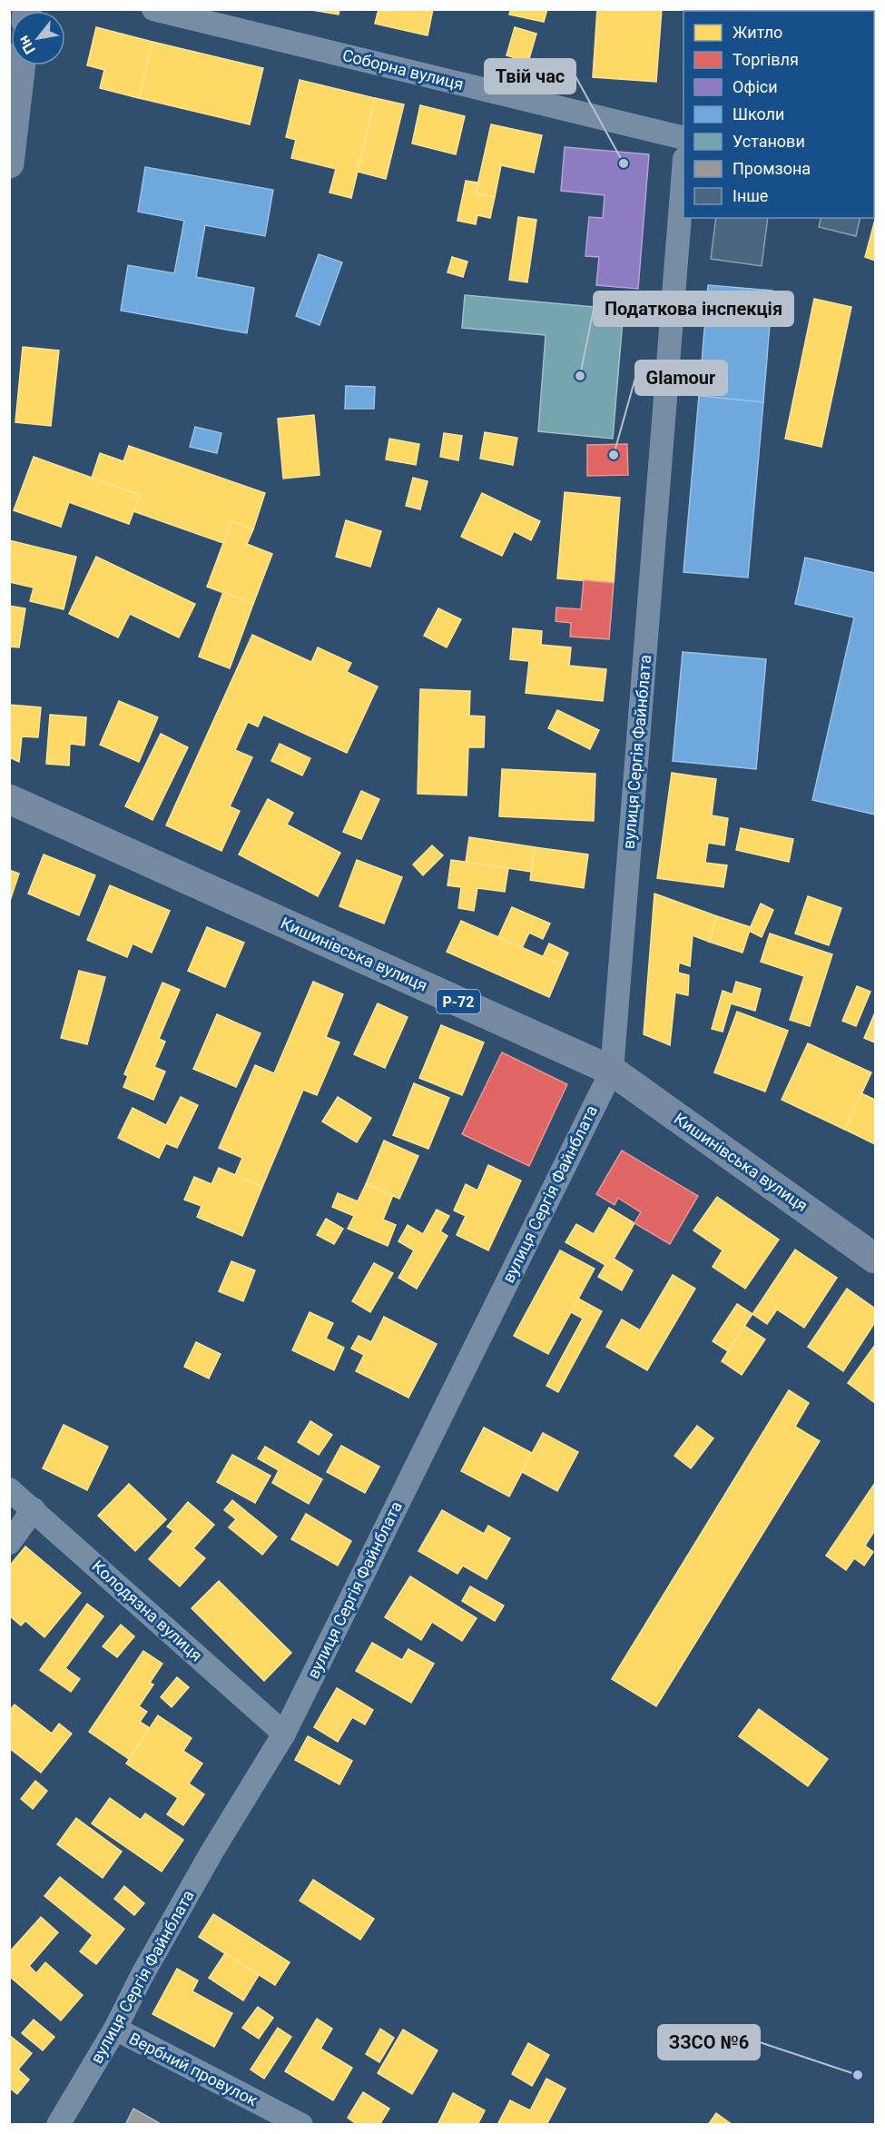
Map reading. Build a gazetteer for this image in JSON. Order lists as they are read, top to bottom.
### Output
{
  "streets": {
    "main road": ["Кишинівська вулиця", "Р-72"],
    "street": [
      "Соборна вулиця",
      "вулиця Сергія Файнблата",
      "Колодязна вулиця",
      "Вербний провулок"
    ]
  },
  "crossings": [
    ["вулиця Сергія Файнблата", "Кишинівська вулиця"],
    ["вулиця Сергія Файнблата", "Колодязна вулиця"],
    ["вулиця Сергія Файнблата", "Вербний провулок"]
  ],
  "places": [
    "Твій час",
    "Податкова інспекція",
    "Glamour",
    "ЗЗСО №6"
  ],
  "legend": [
    "Житло",
    "Торгівля",
    "Офіси",
    "Школи",
    "Установи",
    "Промзона",
    "Інше"
  ],
  "north": "bottom left"
}
